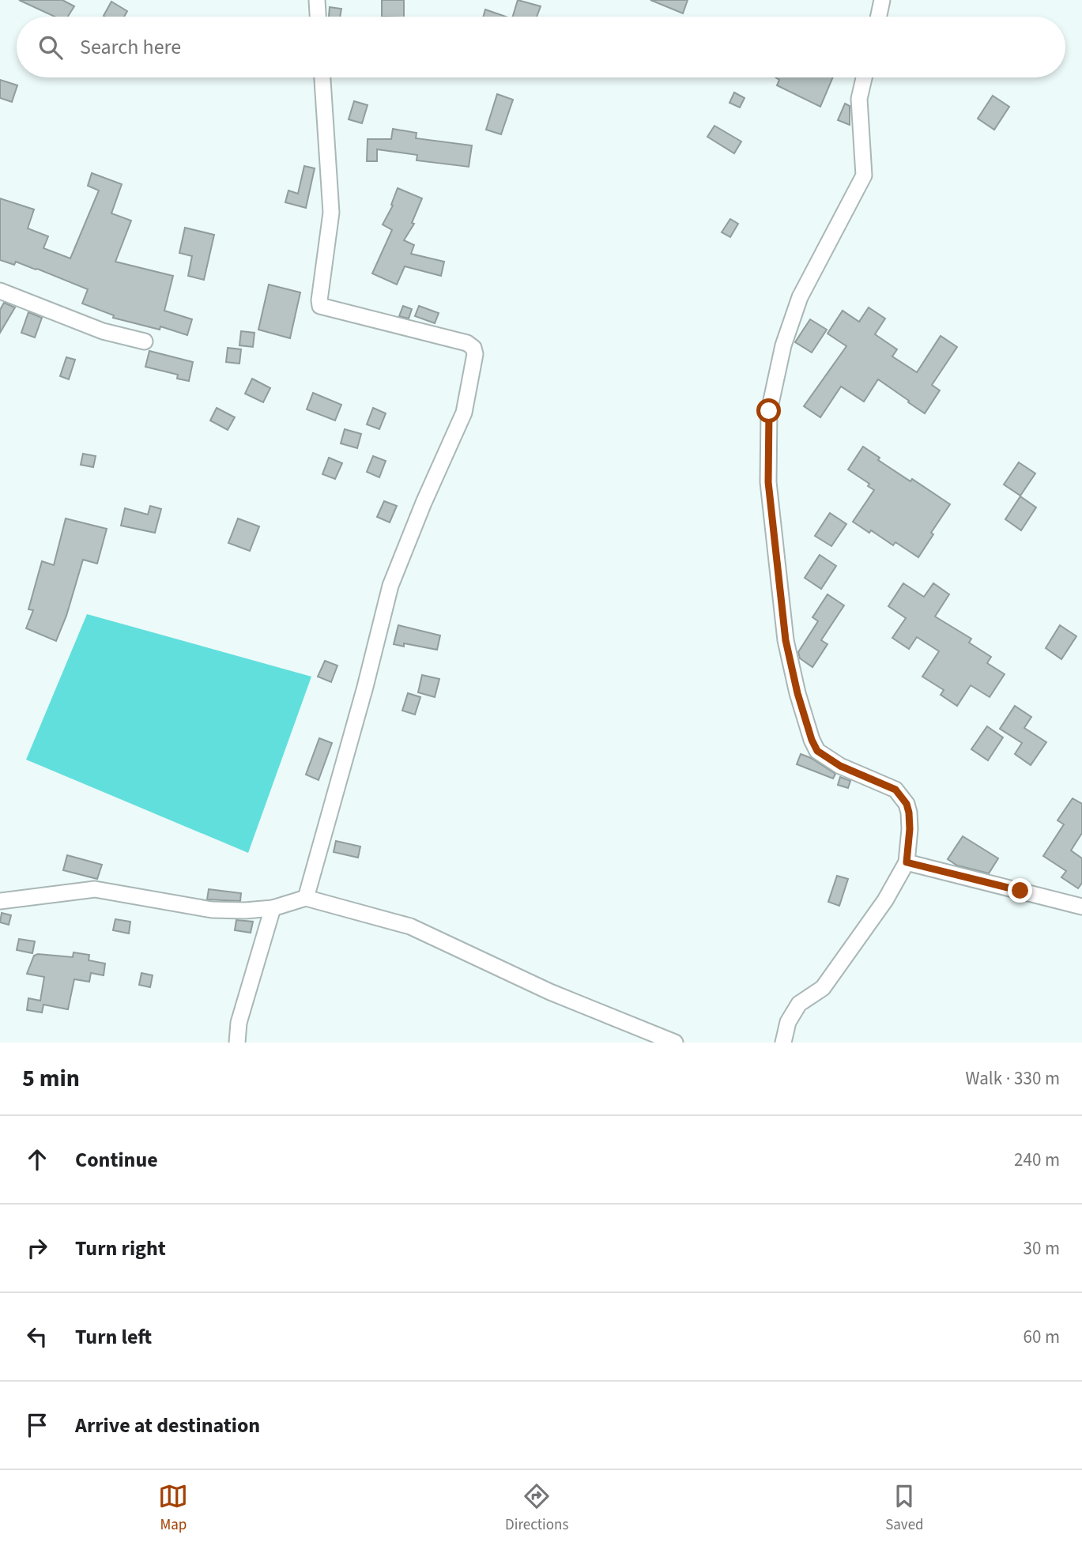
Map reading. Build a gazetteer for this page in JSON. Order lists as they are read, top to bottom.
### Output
{
  "page": {
    "search": "Search here",
    "heading": ["5 min", "Walk · 330 m"],
    "list": [
      ["Continue", "240 m"],
      ["Turn right", "30 m"],
      ["Turn left", "60 m"],
      "Arrive at destination"
    ],
    "nav": ["Map", "Directions", "Saved"]
  }
}
